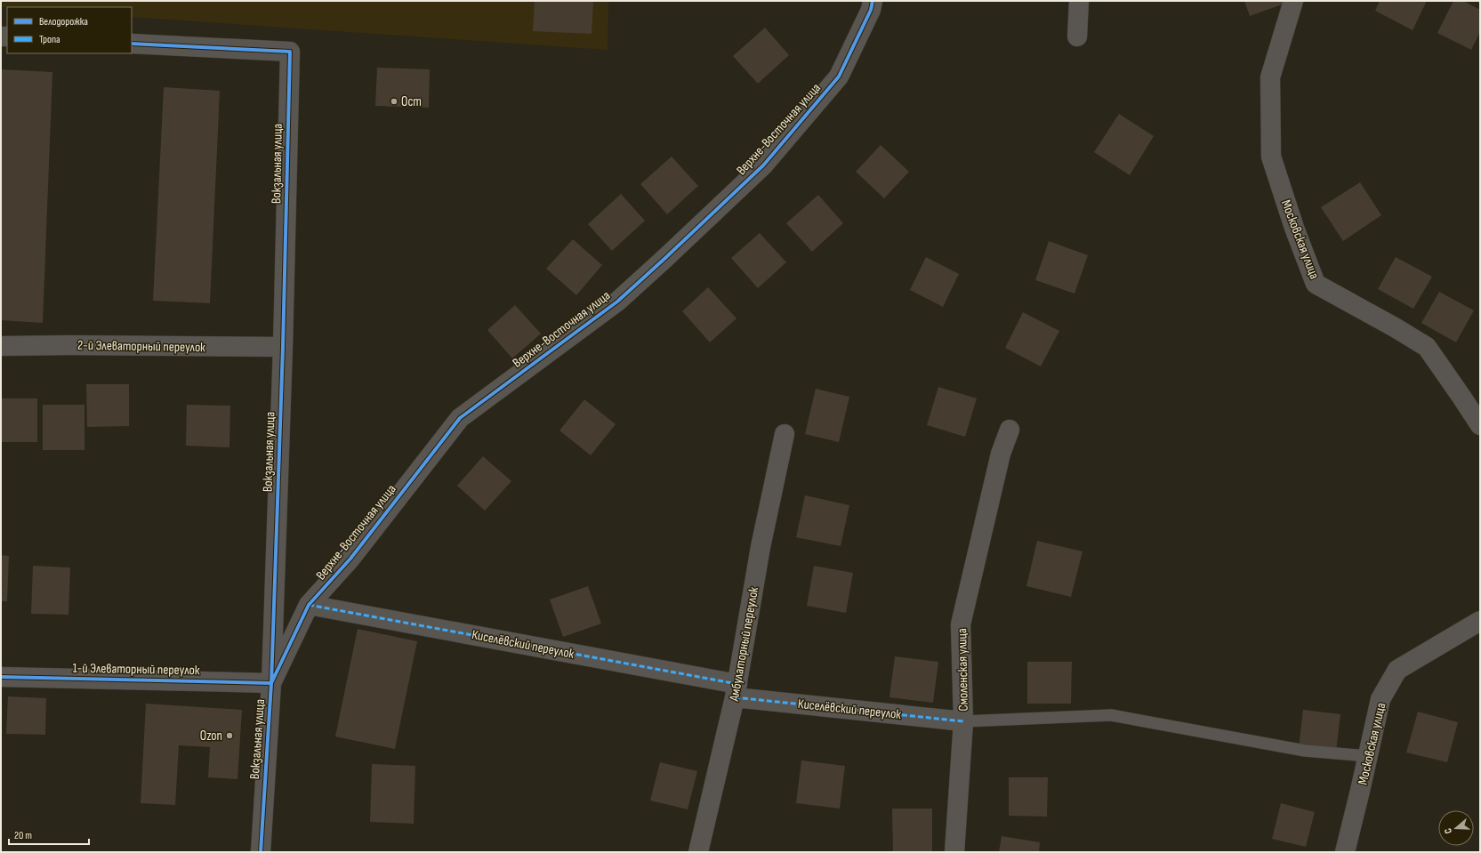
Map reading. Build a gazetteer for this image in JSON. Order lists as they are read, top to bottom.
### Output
{
  "streets": {
    "street": [
      "Верхне-Восточная улица",
      "Вокзальная улица",
      "Московская улица",
      "2-й Элеваторный переулок",
      "Киселёвский переулок",
      "Амбулаторный переулок",
      "1-й Элеваторный переулок",
      "Смоленская улица"
    ]
  },
  "crossings": [
    ["Верхне-Восточная улица", "Вокзальная улица"],
    ["Верхне-Восточная улица", "Киселёвский переулок"],
    ["Верхне-Восточная улица", "1-й Элеваторный переулок"],
    ["Вокзальная улица", "2-й Элеваторный переулок"],
    ["Вокзальная улица", "1-й Элеваторный переулок"],
    ["Киселёвский переулок", "Амбулаторный переулок"],
    ["Киселёвский переулок", "Смоленская улица"]
  ],
  "places": ["Ост", "Ozon"],
  "legend": ["Велодорожка", "Тропа"],
  "scale_bar": "20 m",
  "north": "left"
}
